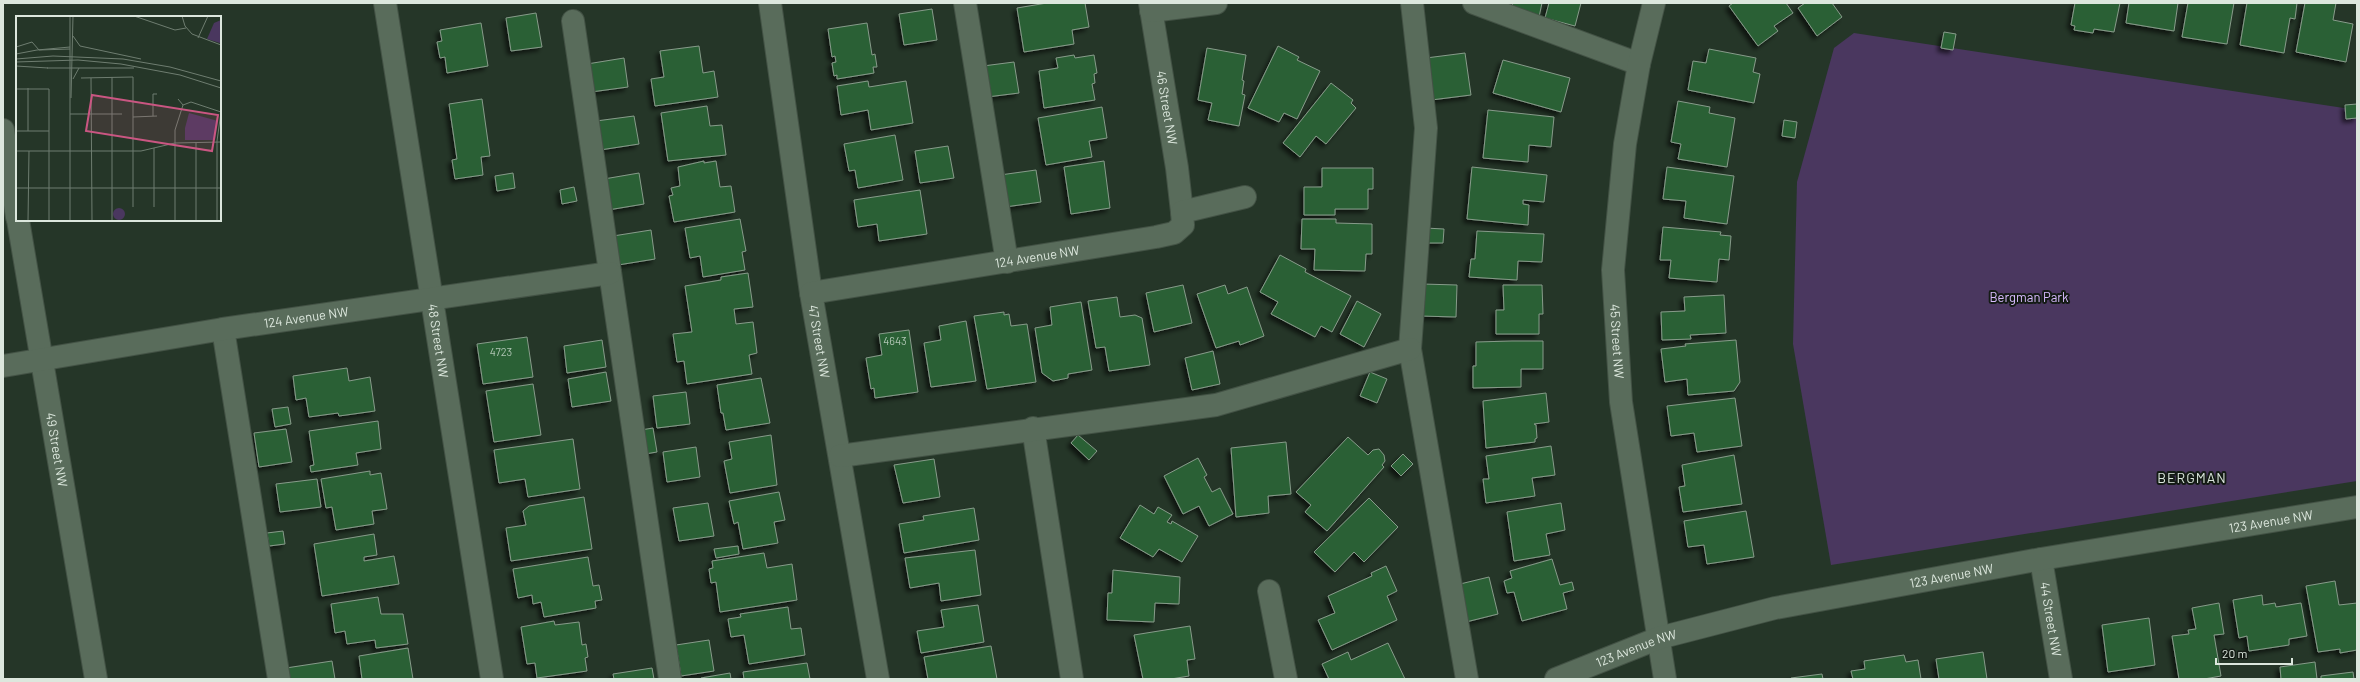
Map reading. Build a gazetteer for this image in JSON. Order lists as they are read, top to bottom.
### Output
{
  "streets": {
    "street": [
      "46 Street NW",
      "124 Avenue NW",
      "48 Street NW",
      "45 Street NW",
      "47 Street NW",
      "49 Street NW",
      "123 Avenue NW",
      "44 Street NW"
    ]
  },
  "crossings": [
    ["46 Street NW", "124 Avenue NW"],
    ["124 Avenue NW", "48 Street NW"],
    ["124 Avenue NW", "47 Street NW"],
    ["124 Avenue NW", "49 Street NW"],
    ["45 Street NW", "123 Avenue NW"],
    ["123 Avenue NW", "44 Street NW"]
  ],
  "districts": ["BERGMAN"],
  "parks": ["Bergman Park"],
  "house_numbers": ["4643", "4723"],
  "scale_bar": "20 m"
}
